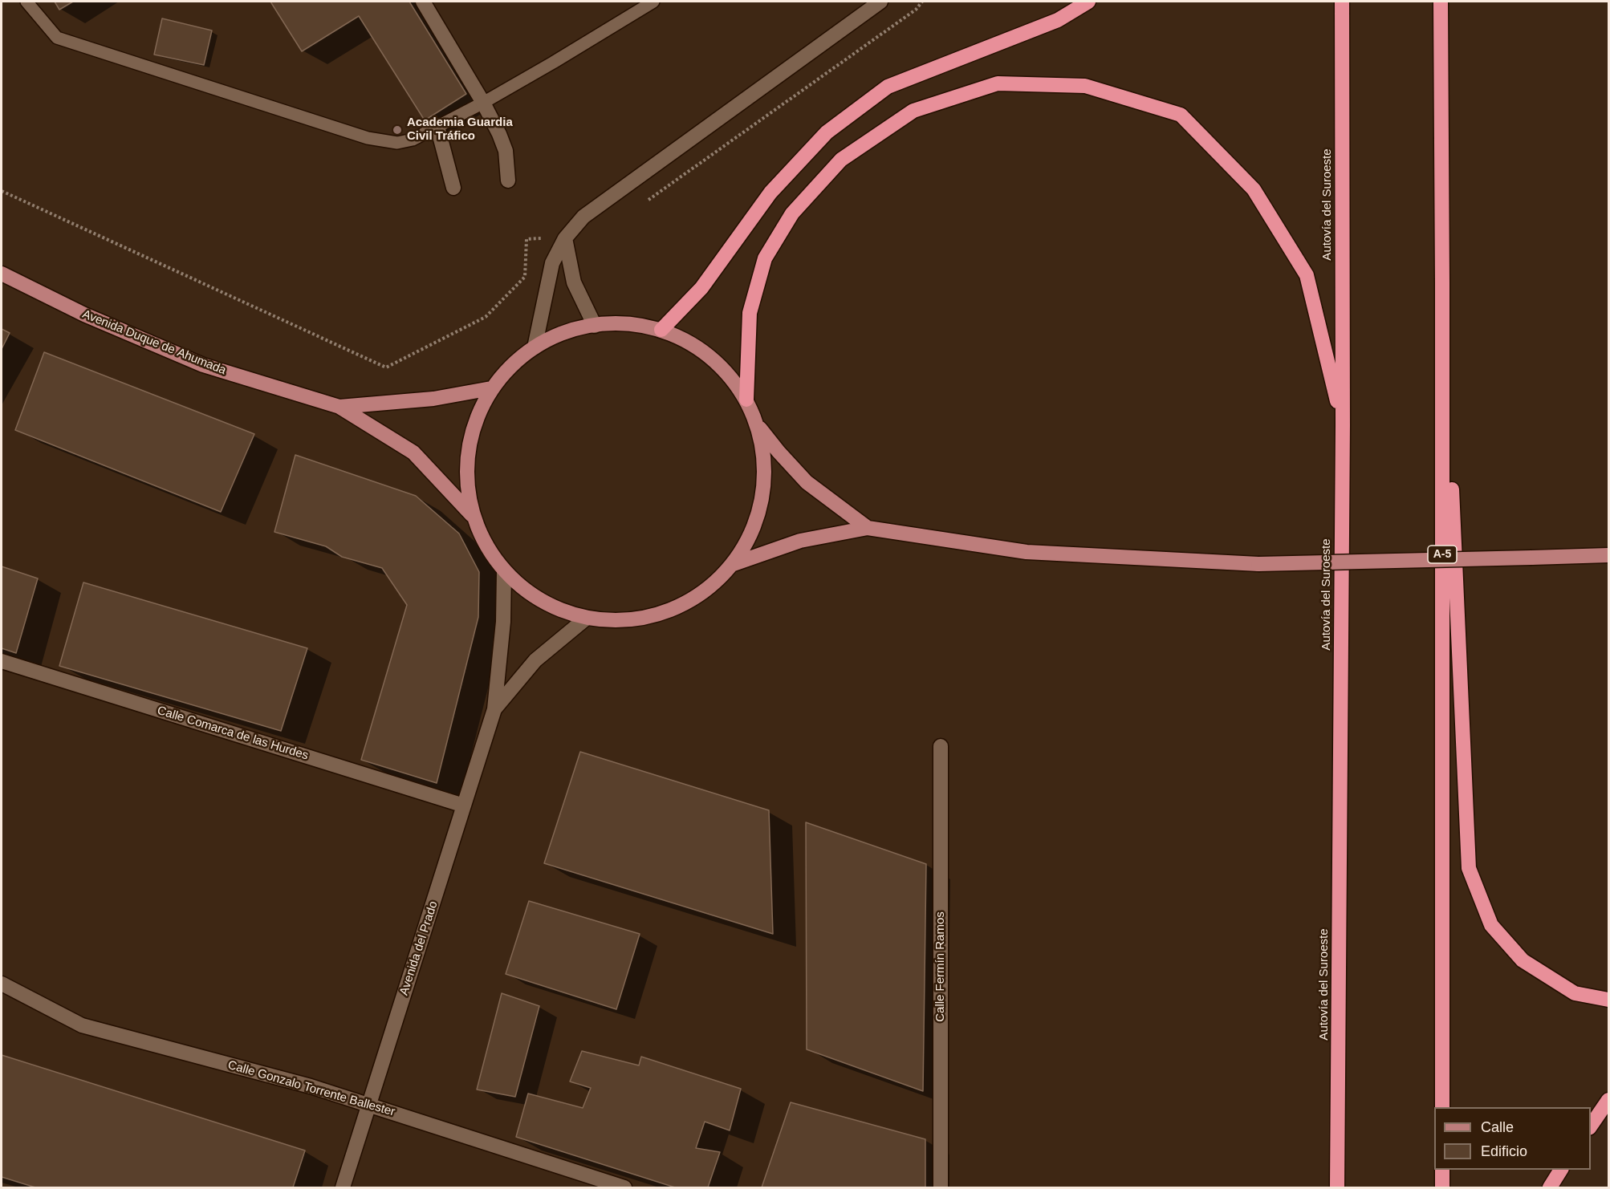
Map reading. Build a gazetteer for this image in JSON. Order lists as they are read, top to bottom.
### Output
{
  "streets": {
    "highway": ["Autovía del Suroeste", "A-5"],
    "main road": ["Avenida Duque de Ahumada"],
    "street": [
      "Calle Comarca de las Hurdes",
      "Avenida del Prado",
      "Calle Fermín Ramos",
      "Calle Gonzalo Torrente Ballester"
    ]
  },
  "crossings": [
    ["Calle Comarca de las Hurdes", "Avenida del Prado"],
    ["Avenida del Prado", "Calle Gonzalo Torrente Ballester"]
  ],
  "places": ["Academia Guardia Civil Tráfico"],
  "legend": ["Calle", "Edificio"]
}
